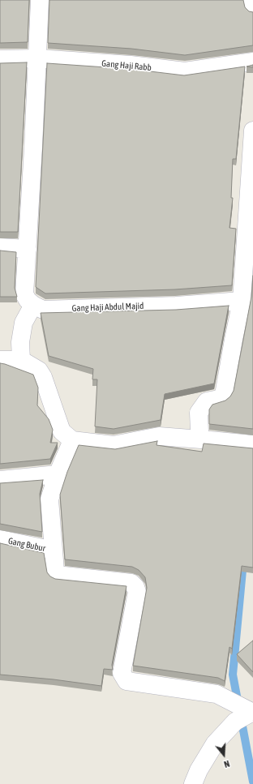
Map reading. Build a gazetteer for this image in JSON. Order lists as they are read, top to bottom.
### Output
{
  "streets": {
    "street": ["Gang Haji Rabb", "Gang Haji Abdul Majid", "Gang Bubur"]
  },
  "north": "bottom"
}
